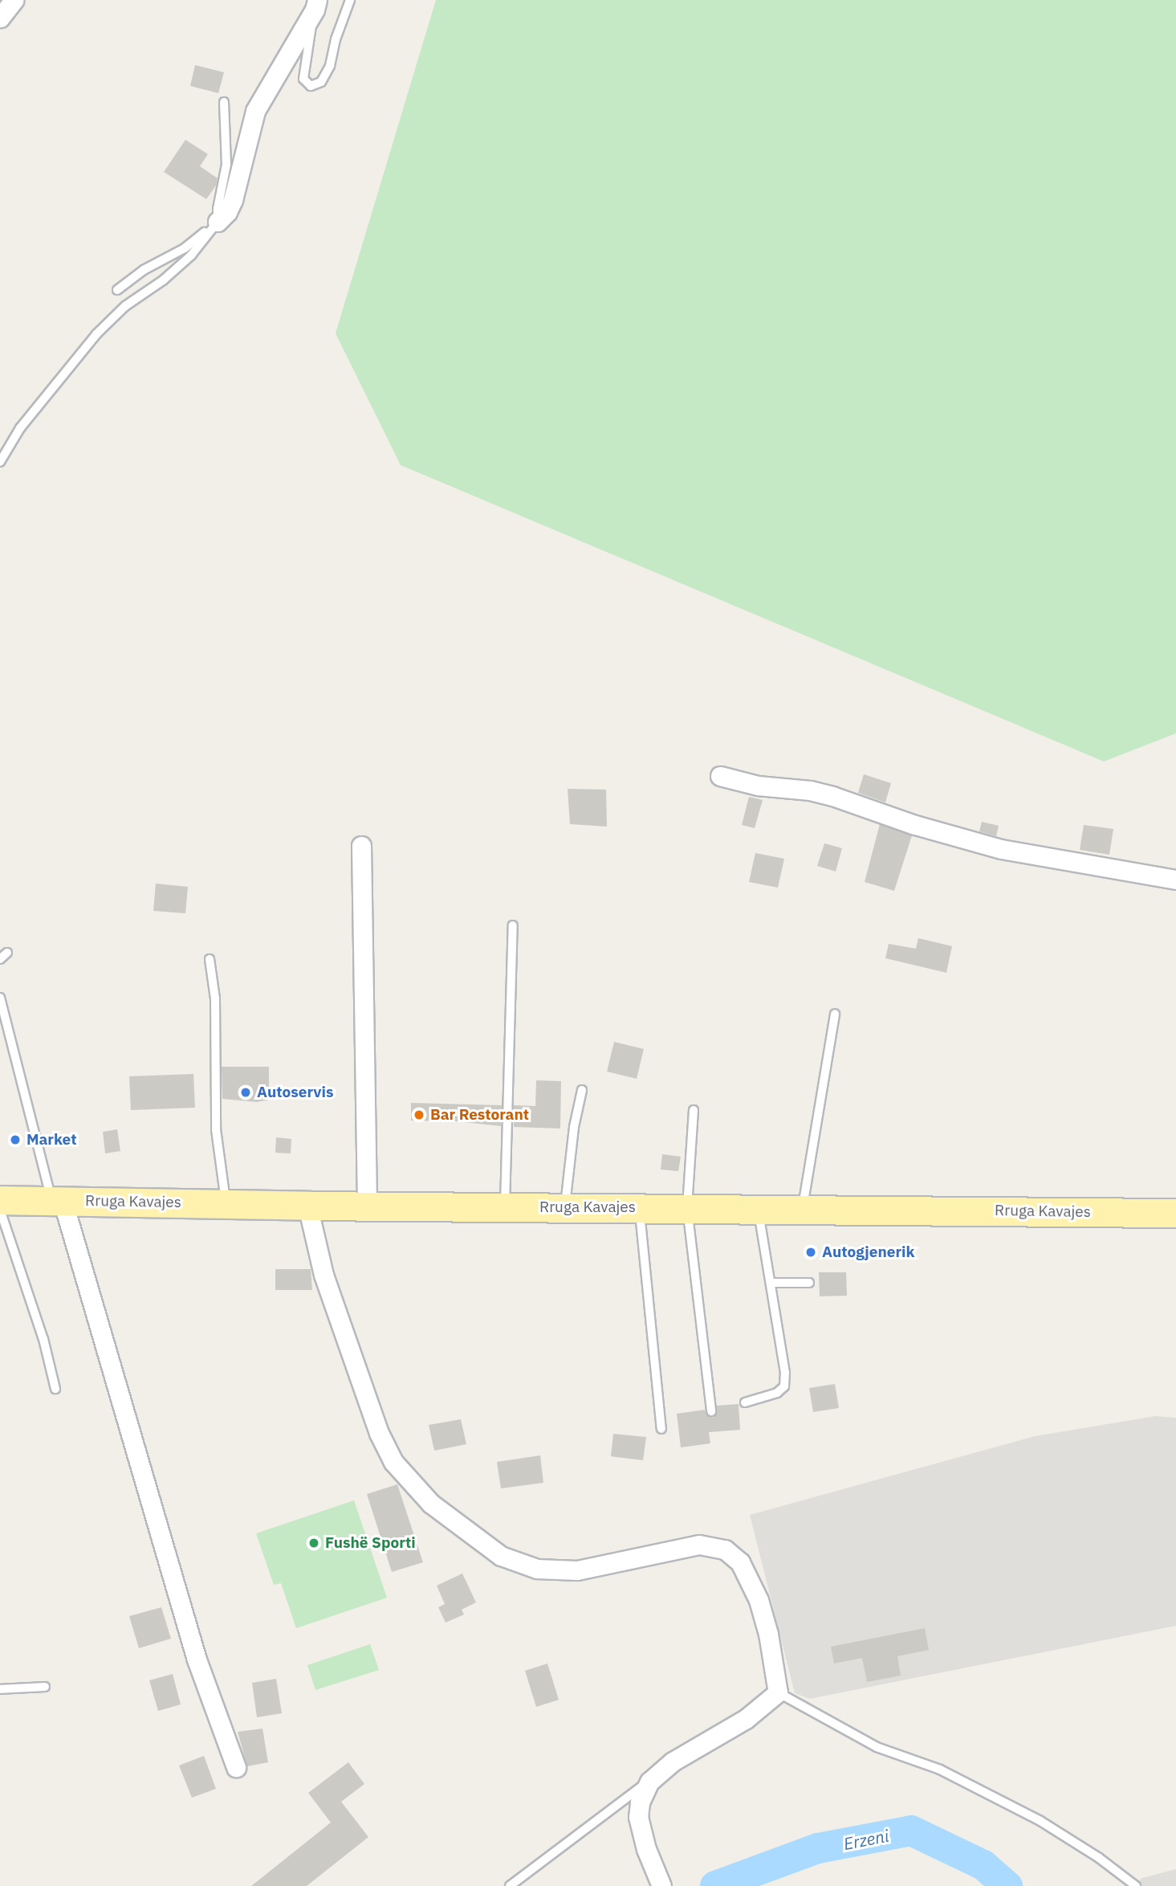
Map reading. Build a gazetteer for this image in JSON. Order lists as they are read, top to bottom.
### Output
{
  "streets": {
    "main road": ["Rruga Kavajes"]
  },
  "water": ["Erzeni"],
  "places": [
    "Autoservis",
    "Bar Restorant",
    "Market",
    "Autogjenerik",
    "Fushë Sporti"
  ]
}
